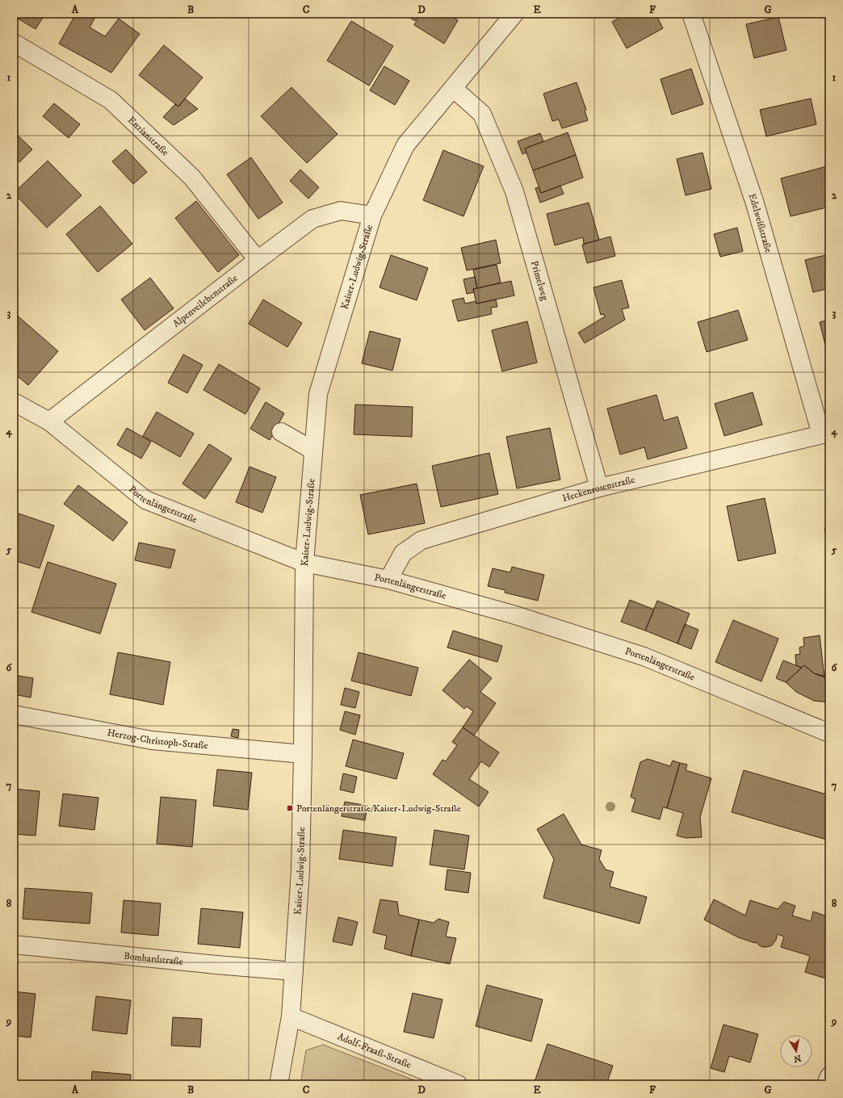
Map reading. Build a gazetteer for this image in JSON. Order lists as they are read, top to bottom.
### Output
{
  "streets": {
    "street": [
      "Enzianstraße",
      "Edelweißstraße",
      "Kaiser-Ludwig-Straße",
      "Primelweg",
      "Alpenveilchenstraße",
      "Heckenrosenstraße",
      "Portenlängerstraße",
      "Herzog-Christoph-Straße",
      "Bomhardstraße",
      "Adolf-Fraaß-Straße"
    ]
  },
  "crossings": [
    ["Enzianstraße", "Alpenveilchenstraße"],
    ["Edelweißstraße", "Heckenrosenstraße"],
    ["Kaiser-Ludwig-Straße", "Primelweg"],
    ["Kaiser-Ludwig-Straße", "Alpenveilchenstraße"],
    ["Kaiser-Ludwig-Straße", "Portenlängerstraße"],
    ["Kaiser-Ludwig-Straße", "Herzog-Christoph-Straße"],
    ["Kaiser-Ludwig-Straße", "Bomhardstraße"],
    ["Kaiser-Ludwig-Straße", "Adolf-Fraaß-Straße"],
    ["Primelweg", "Heckenrosenstraße"],
    ["Alpenveilchenstraße", "Portenlängerstraße"],
    ["Heckenrosenstraße", "Portenlängerstraße"]
  ],
  "places": {
    "transit": ["Portenlängerstraße/Kaiser-Ludwig-Straße"]
  },
  "north": "bottom",
  "grid": {
    "columns": [
      "A",
      "B",
      "C",
      "D",
      "E",
      "F",
      "G"
    ],
    "rows": [
      "1",
      "2",
      "3",
      "4",
      "5",
      "6",
      "7",
      "8",
      "9"
    ]
  }
}
